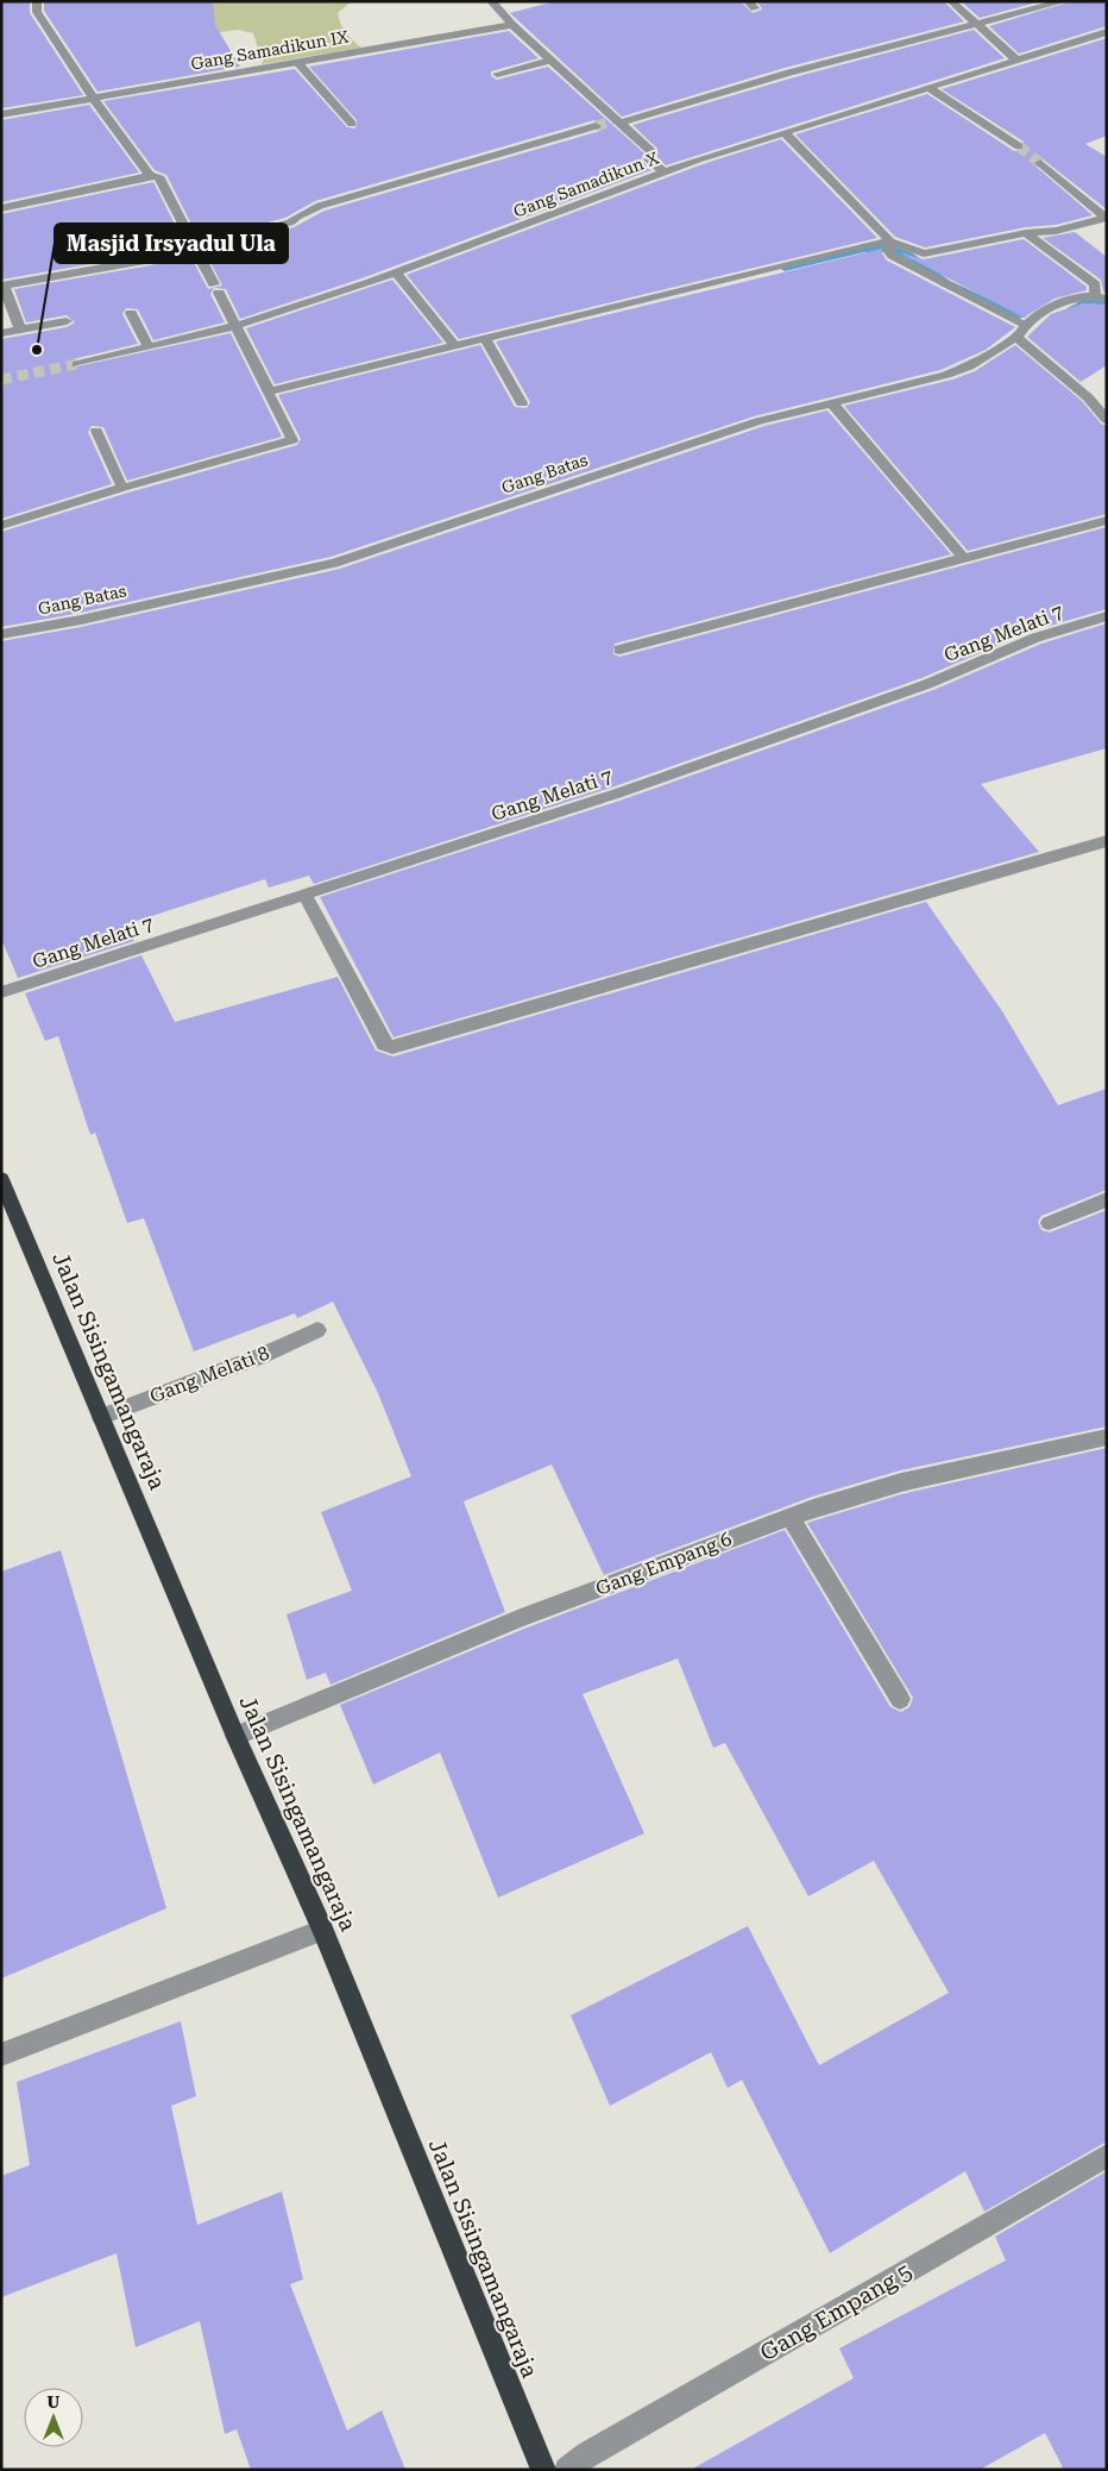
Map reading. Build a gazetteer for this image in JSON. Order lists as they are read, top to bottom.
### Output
{
  "streets": {
    "highway": ["Jalan Sisingamangaraja"],
    "street": [
      "Gang Samadikun IX",
      "Gang Samadikun X",
      "Gang Batas",
      "Gang Melati 7",
      "Gang Melati 8",
      "Gang Empang 6",
      "Gang Empang 5"
    ]
  },
  "crossings": [
    ["Jalan Sisingamangaraja", "Gang Melati 8"],
    ["Jalan Sisingamangaraja", "Gang Empang 6"]
  ],
  "places": ["Masjid Irsyadul Ula"],
  "north": "top"
}
